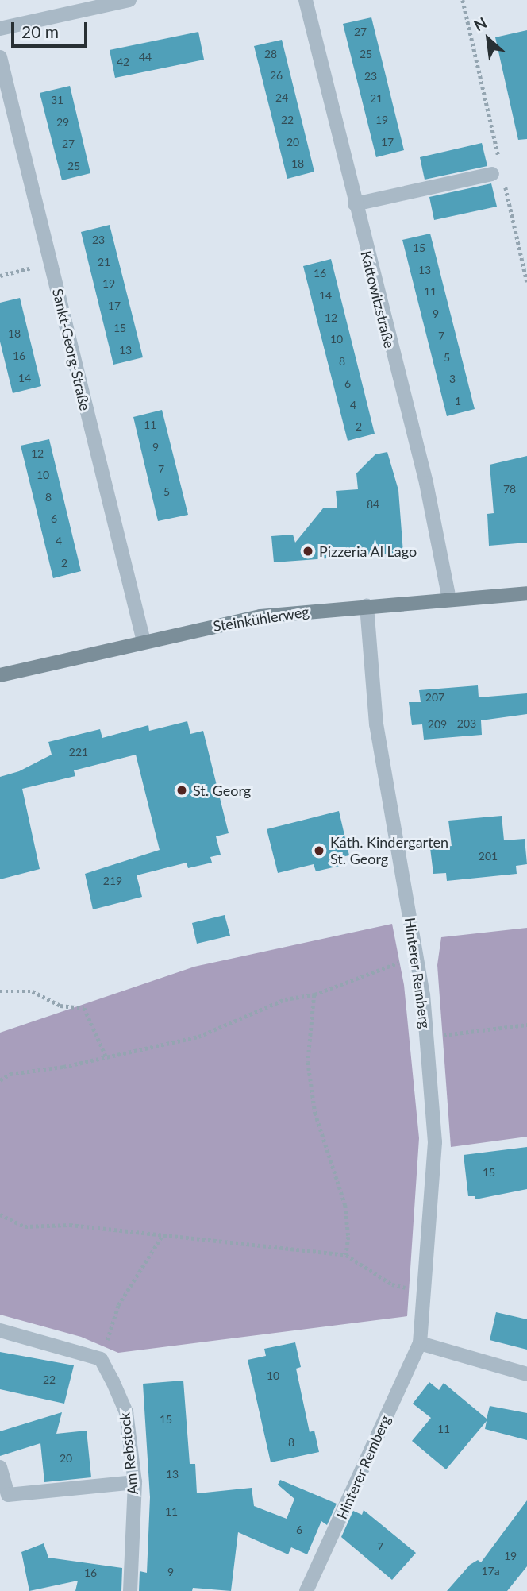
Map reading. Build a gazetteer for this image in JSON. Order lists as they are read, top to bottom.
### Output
{
  "streets": {
    "street": [
      "Kattowitzstraße",
      "Sankt-Georg-Straße",
      "Steinkühlerweg",
      "Hinterer Remberg",
      "Am Rebstock"
    ]
  },
  "crossings": [
    ["Kattowitzstraße", "Steinkühlerweg"],
    ["Sankt-Georg-Straße", "Steinkühlerweg"],
    ["Steinkühlerweg", "Hinterer Remberg"]
  ],
  "places": ["Pizzeria Al Lago", "St. Georg", "Kath. Kindergarten St. Georg"],
  "house_numbers": [
    "27",
    "28",
    "25",
    "44",
    "42",
    "26",
    "23",
    "24",
    "21",
    "31",
    "22",
    "19",
    "29",
    "20",
    "17",
    "27",
    "18",
    "25",
    "23",
    "15",
    "21",
    "13",
    "16",
    "19",
    "11",
    "14",
    "17",
    "9",
    "12",
    "15",
    "18",
    "7",
    "10",
    "13",
    "16",
    "5",
    "8",
    "14",
    "3",
    "6",
    "1",
    "4",
    "11",
    "2",
    "9",
    "12",
    "7",
    "10",
    "78",
    "5",
    "8",
    "84",
    "6",
    "4",
    "2",
    "207",
    "203",
    "209",
    "221",
    "201",
    "219",
    "15",
    "10",
    "22",
    "15",
    "11",
    "8",
    "20",
    "13",
    "11",
    "6",
    "7",
    "19",
    "17a",
    "9",
    "16"
  ],
  "scale_bar": "20 m",
  "north": "top left"
}
